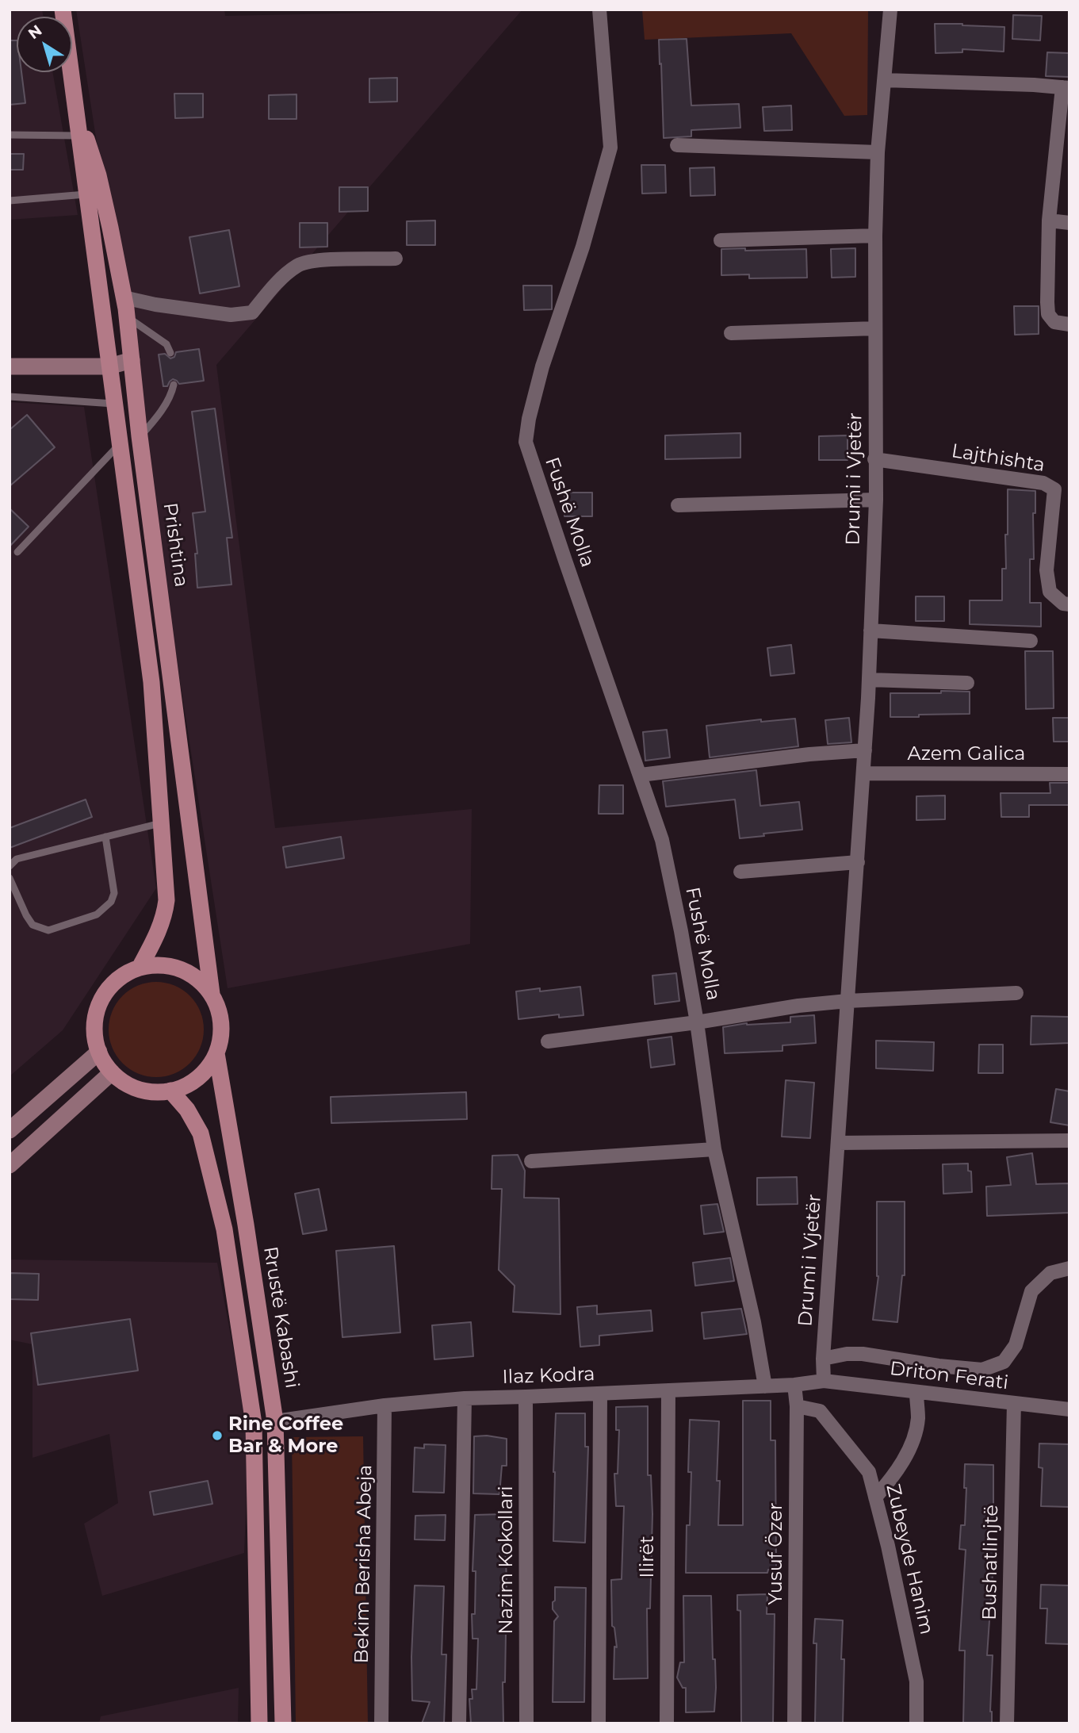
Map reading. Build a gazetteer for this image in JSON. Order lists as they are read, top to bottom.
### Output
{
  "streets": {
    "main road": ["Prishtina", "Rrustë Kabashi"],
    "street": [
      "Lajthishta",
      "Drumi i Vjetër",
      "Fushë Molla",
      "Azem Galica",
      "Ilaz Kodra",
      "Driton Ferati",
      "Yusuf Özer",
      "Ilirët",
      "Zubeyde Hanim",
      "Nazim Kokollari",
      "Bushatlinjtë",
      "Bekim Berisha Abeja"
    ]
  },
  "crossings": [
    ["Lajthishta", "Drumi i Vjetër"],
    ["Drumi i Vjetër", "Fushë Molla"],
    ["Drumi i Vjetër", "Azem Galica"],
    ["Drumi i Vjetër", "Ilaz Kodra"],
    ["Drumi i Vjetër", "Driton Ferati"],
    ["Fushë Molla", "Ilaz Kodra"],
    ["Prishtina", "Rrustë Kabashi"],
    ["Rrustë Kabashi", "Ilaz Kodra"],
    ["Ilaz Kodra", "Driton Ferati"],
    ["Ilaz Kodra", "Yusuf Özer"],
    ["Ilaz Kodra", "Ilirët"],
    ["Ilaz Kodra", "Nazim Kokollari"],
    ["Ilaz Kodra", "Bekim Berisha Abeja"],
    ["Driton Ferati", "Bushatlinjtë"],
    ["Yusuf Özer", "Zubeyde Hanim"]
  ],
  "places": ["Rine Coffee Bar & More"],
  "north": "top left"
}
